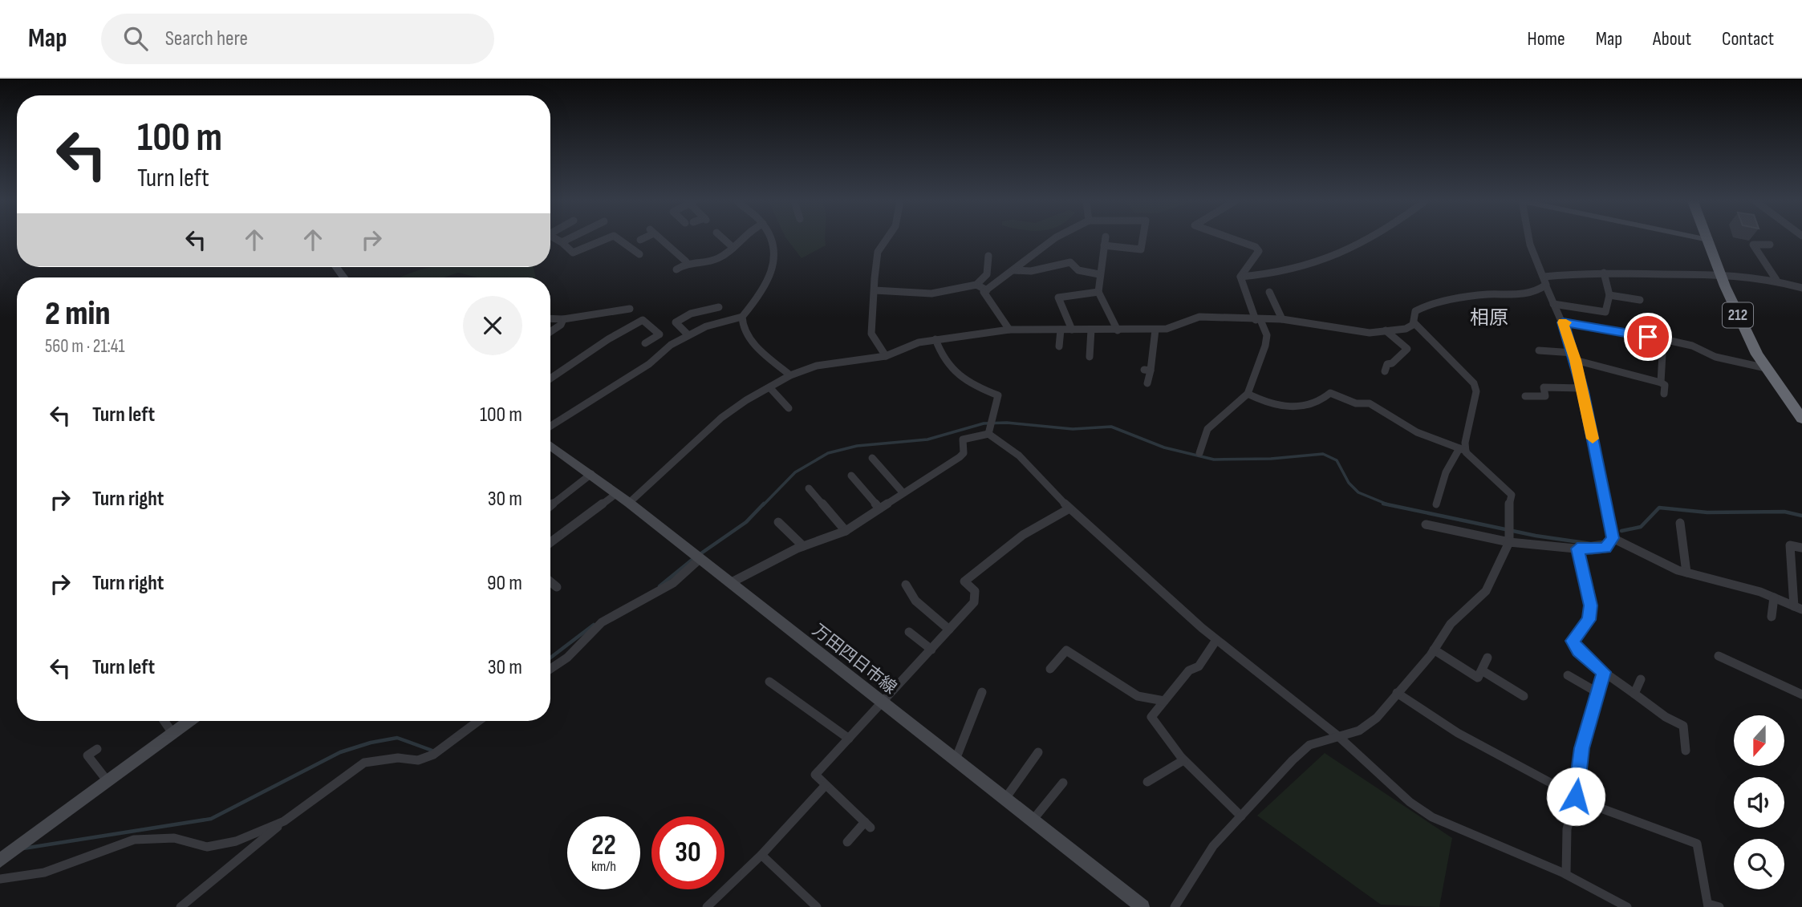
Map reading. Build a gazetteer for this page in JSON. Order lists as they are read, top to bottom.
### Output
{
  "streets": {
    "highway": ["212"],
    "main road": ["万田四日市線"]
  },
  "districts": ["相原"],
  "north": "bottom",
  "page": {
    "header": "Map",
    "search": "Search here",
    "nav": [
      "Home",
      "Map",
      "About",
      "Contact"
    ],
    "turn": ["100 m", "Turn left"],
    "heading": ["2 min", "560 m · 21:41"],
    "list": [
      {
        "name": "Turn left",
        "value": "100 m"
      },
      {
        "name": "Turn right",
        "value": "30 m"
      },
      {
        "name": "Turn right",
        "value": "90 m"
      },
      {
        "name": "Turn left",
        "value": "30 m"
      }
    ],
    "speed": "22 km/h",
    "limit": "30"
  }
}
